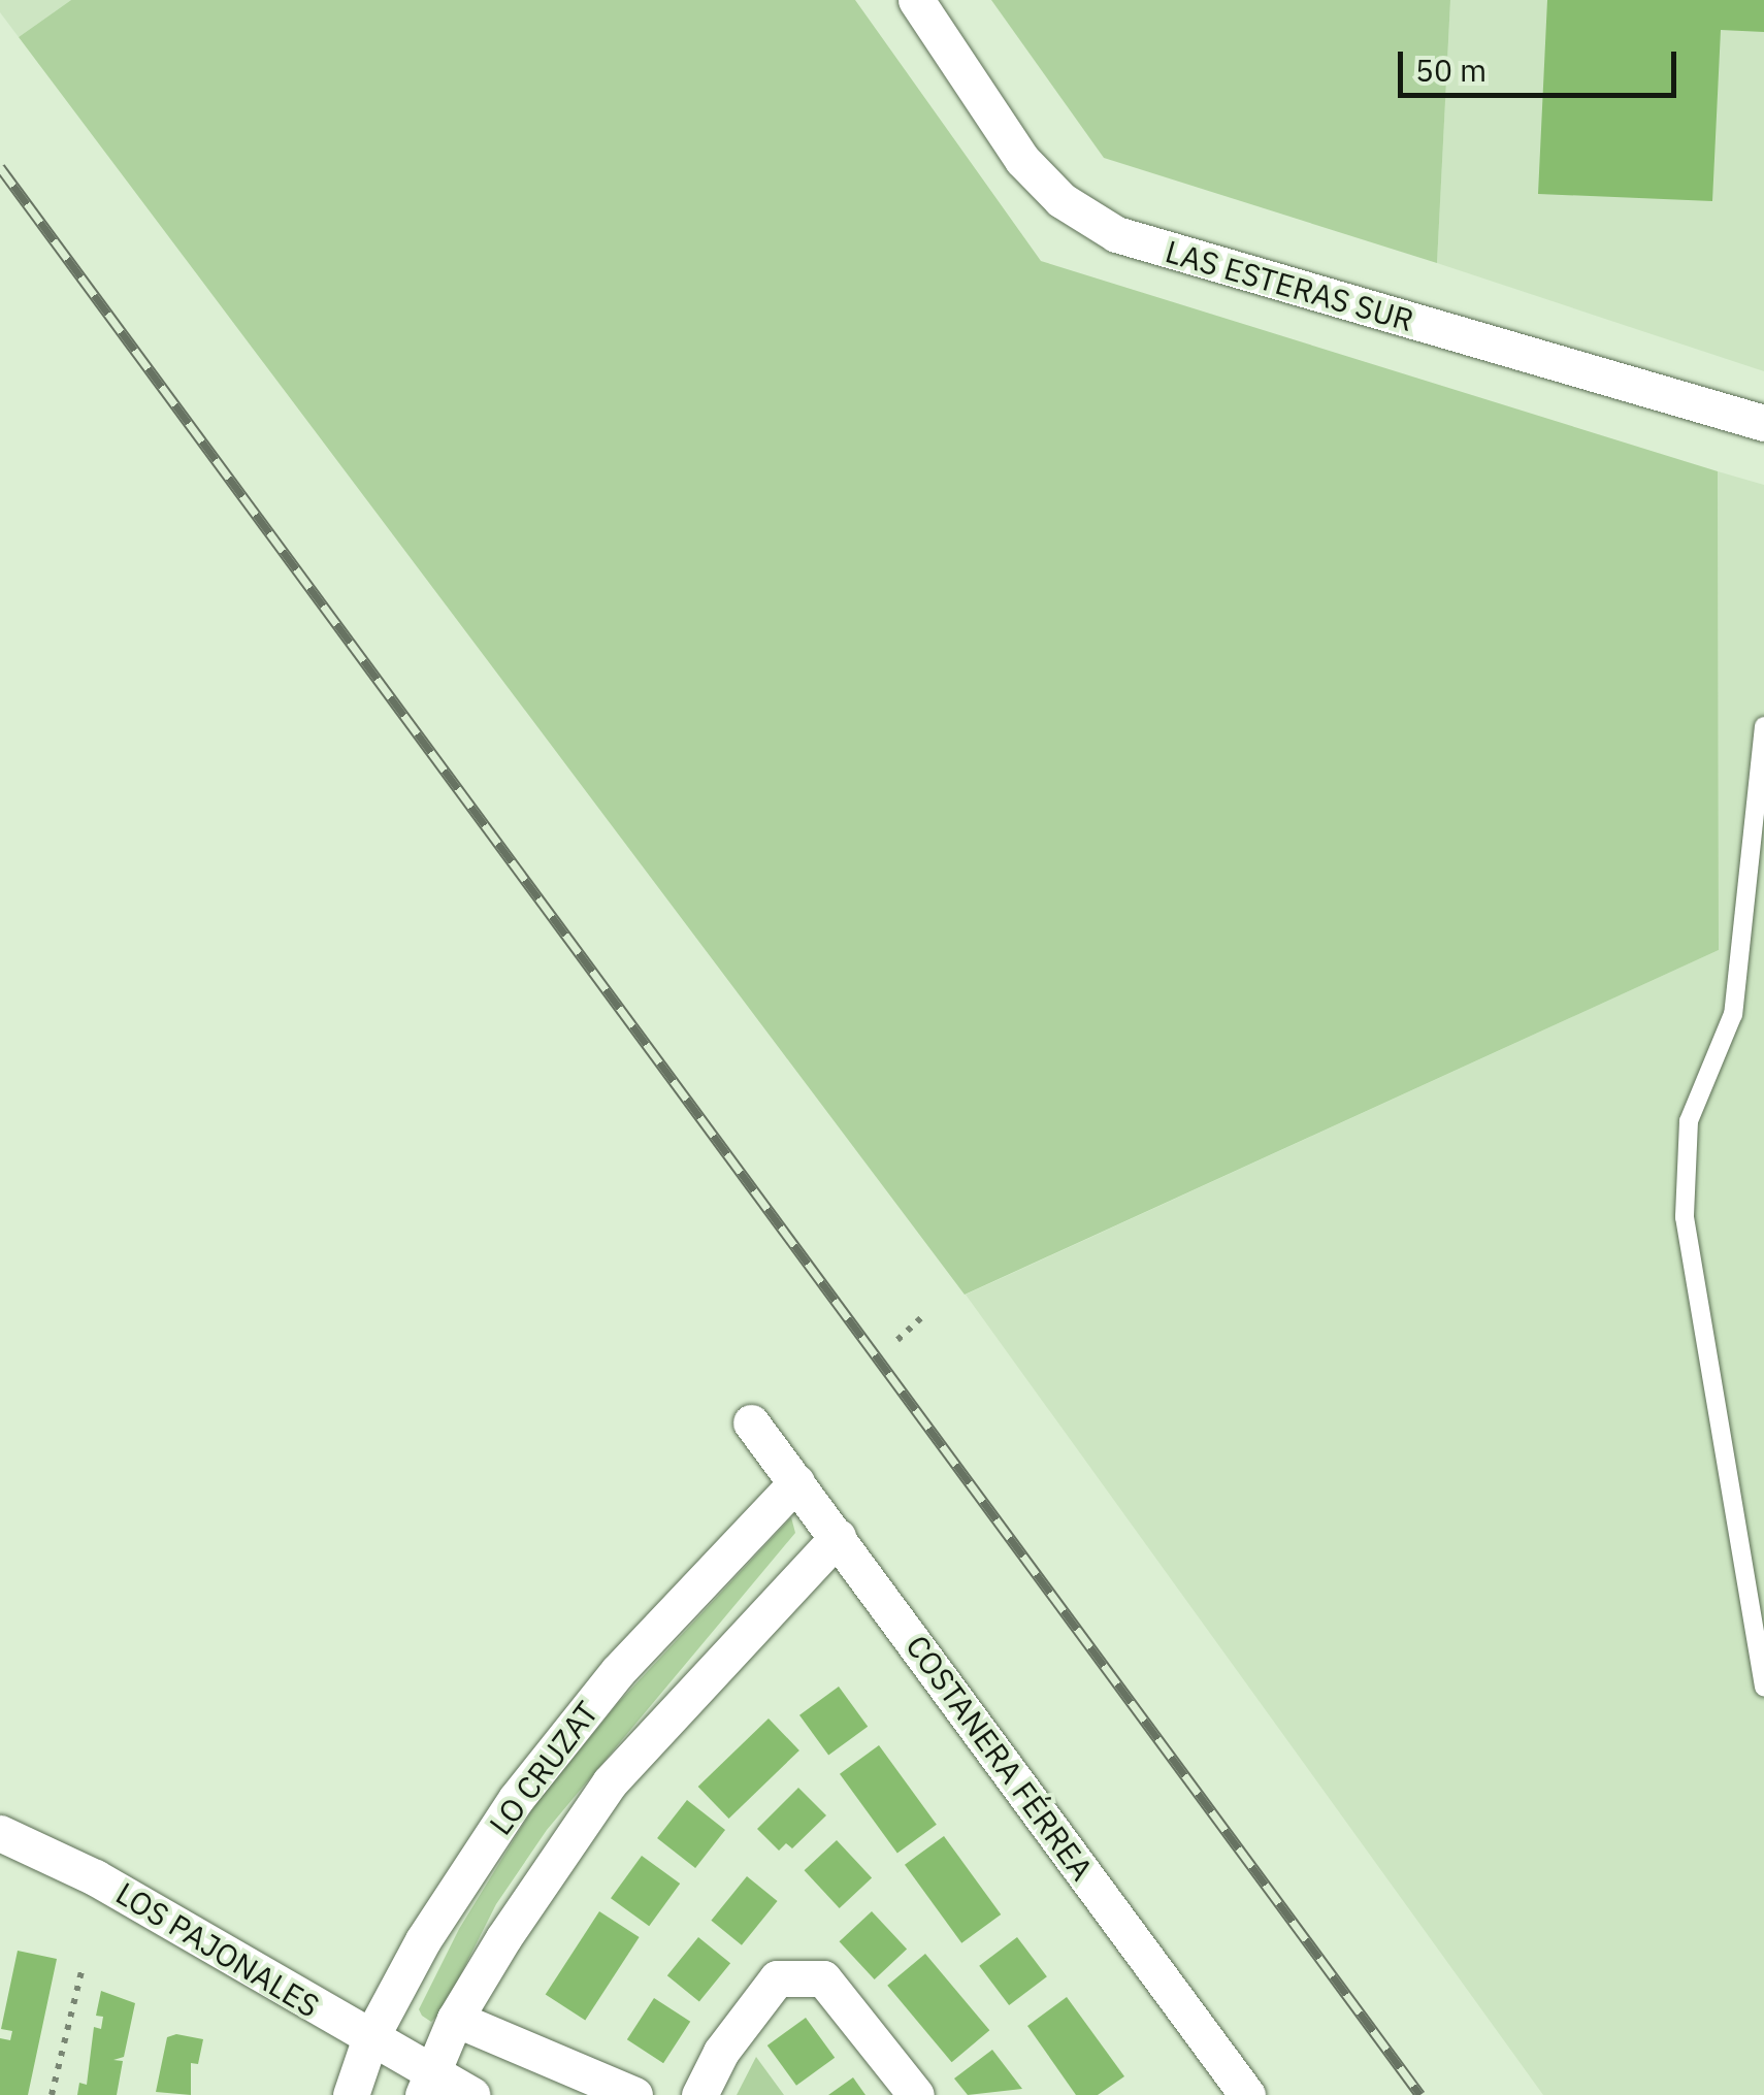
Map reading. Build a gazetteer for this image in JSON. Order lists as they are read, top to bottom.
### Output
{
  "streets": {
    "street": [
      "LAS ESTERAS SUR",
      "COSTANERA FÉRREA",
      "LO CRUZAT",
      "LOS PAJONALES"
    ]
  },
  "crossings": [
    ["COSTANERA FÉRREA", "LO CRUZAT"],
    ["LO CRUZAT", "LOS PAJONALES"]
  ],
  "scale_bar": "50 m"
}
